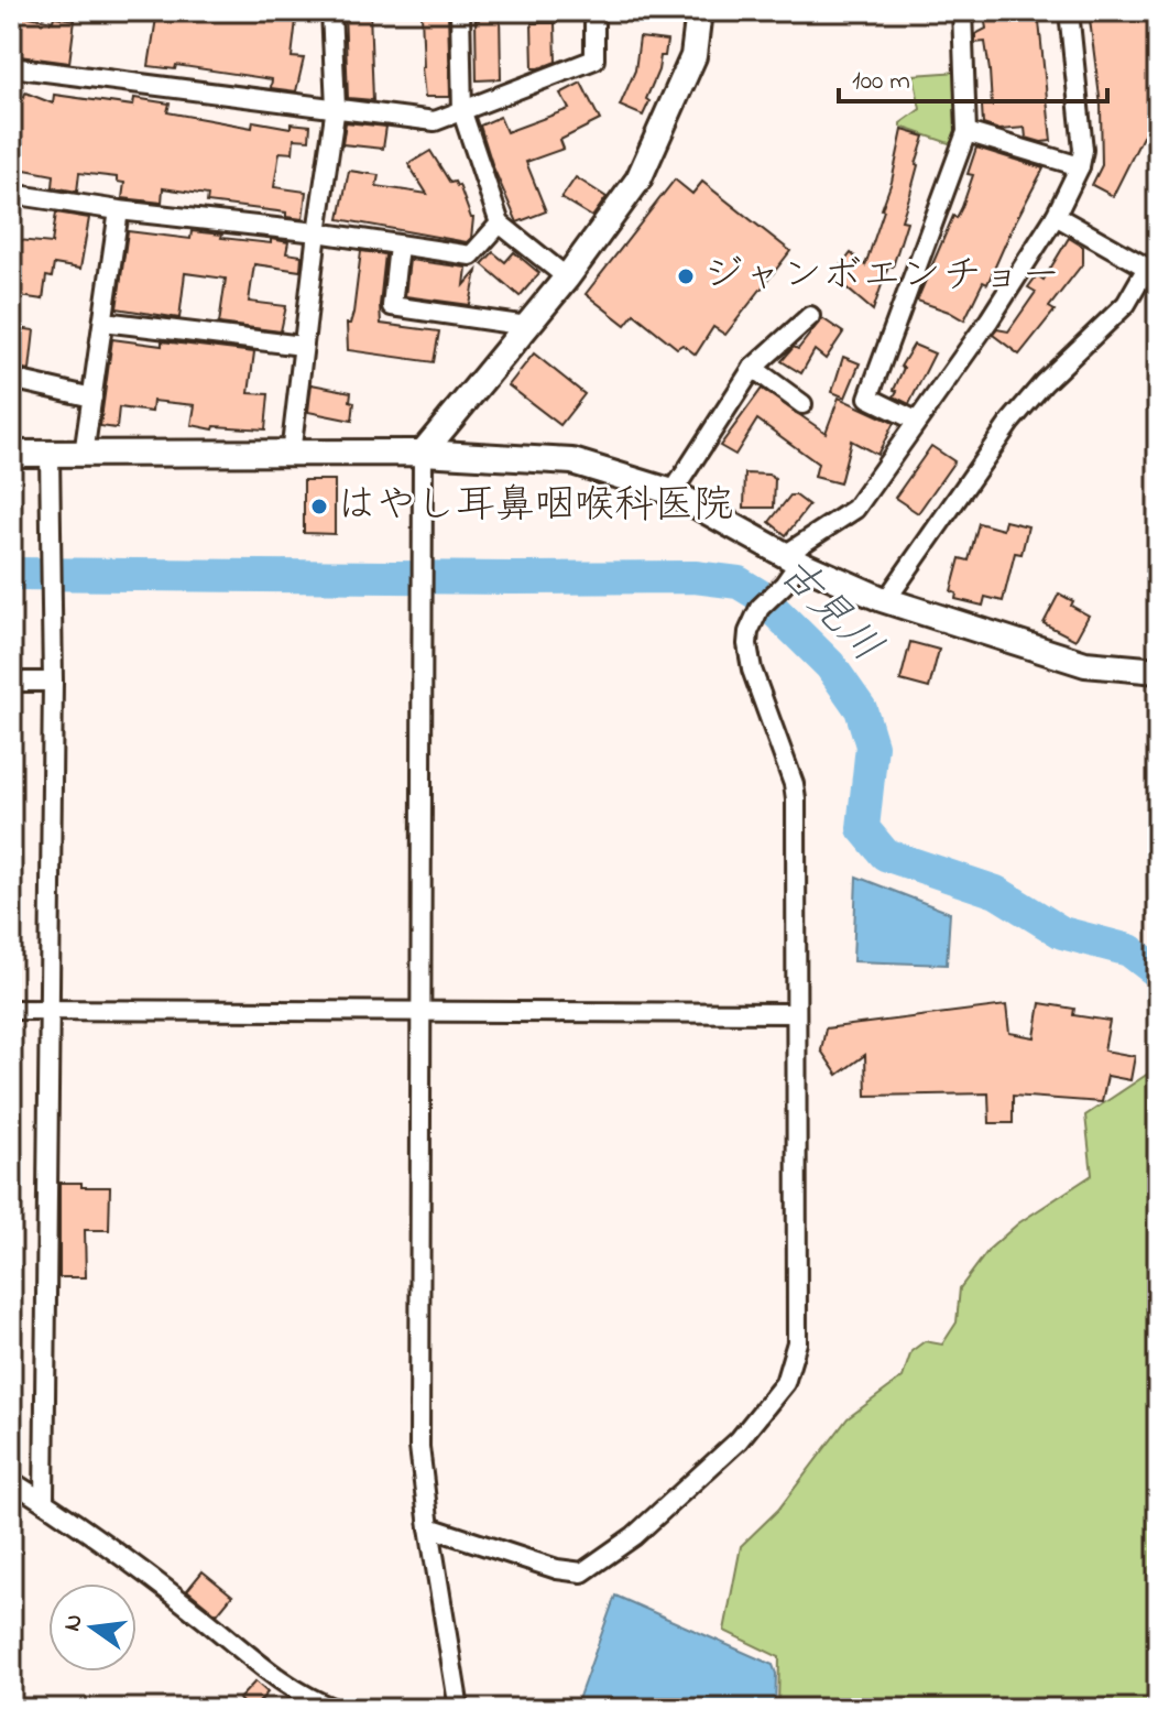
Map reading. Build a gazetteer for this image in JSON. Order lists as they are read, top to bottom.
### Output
{
  "water": ["古見川"],
  "places": ["ジャンボエンチョー", "はやし耳鼻咽喉科医院"],
  "scale_bar": "100 m",
  "north": "left"
}
